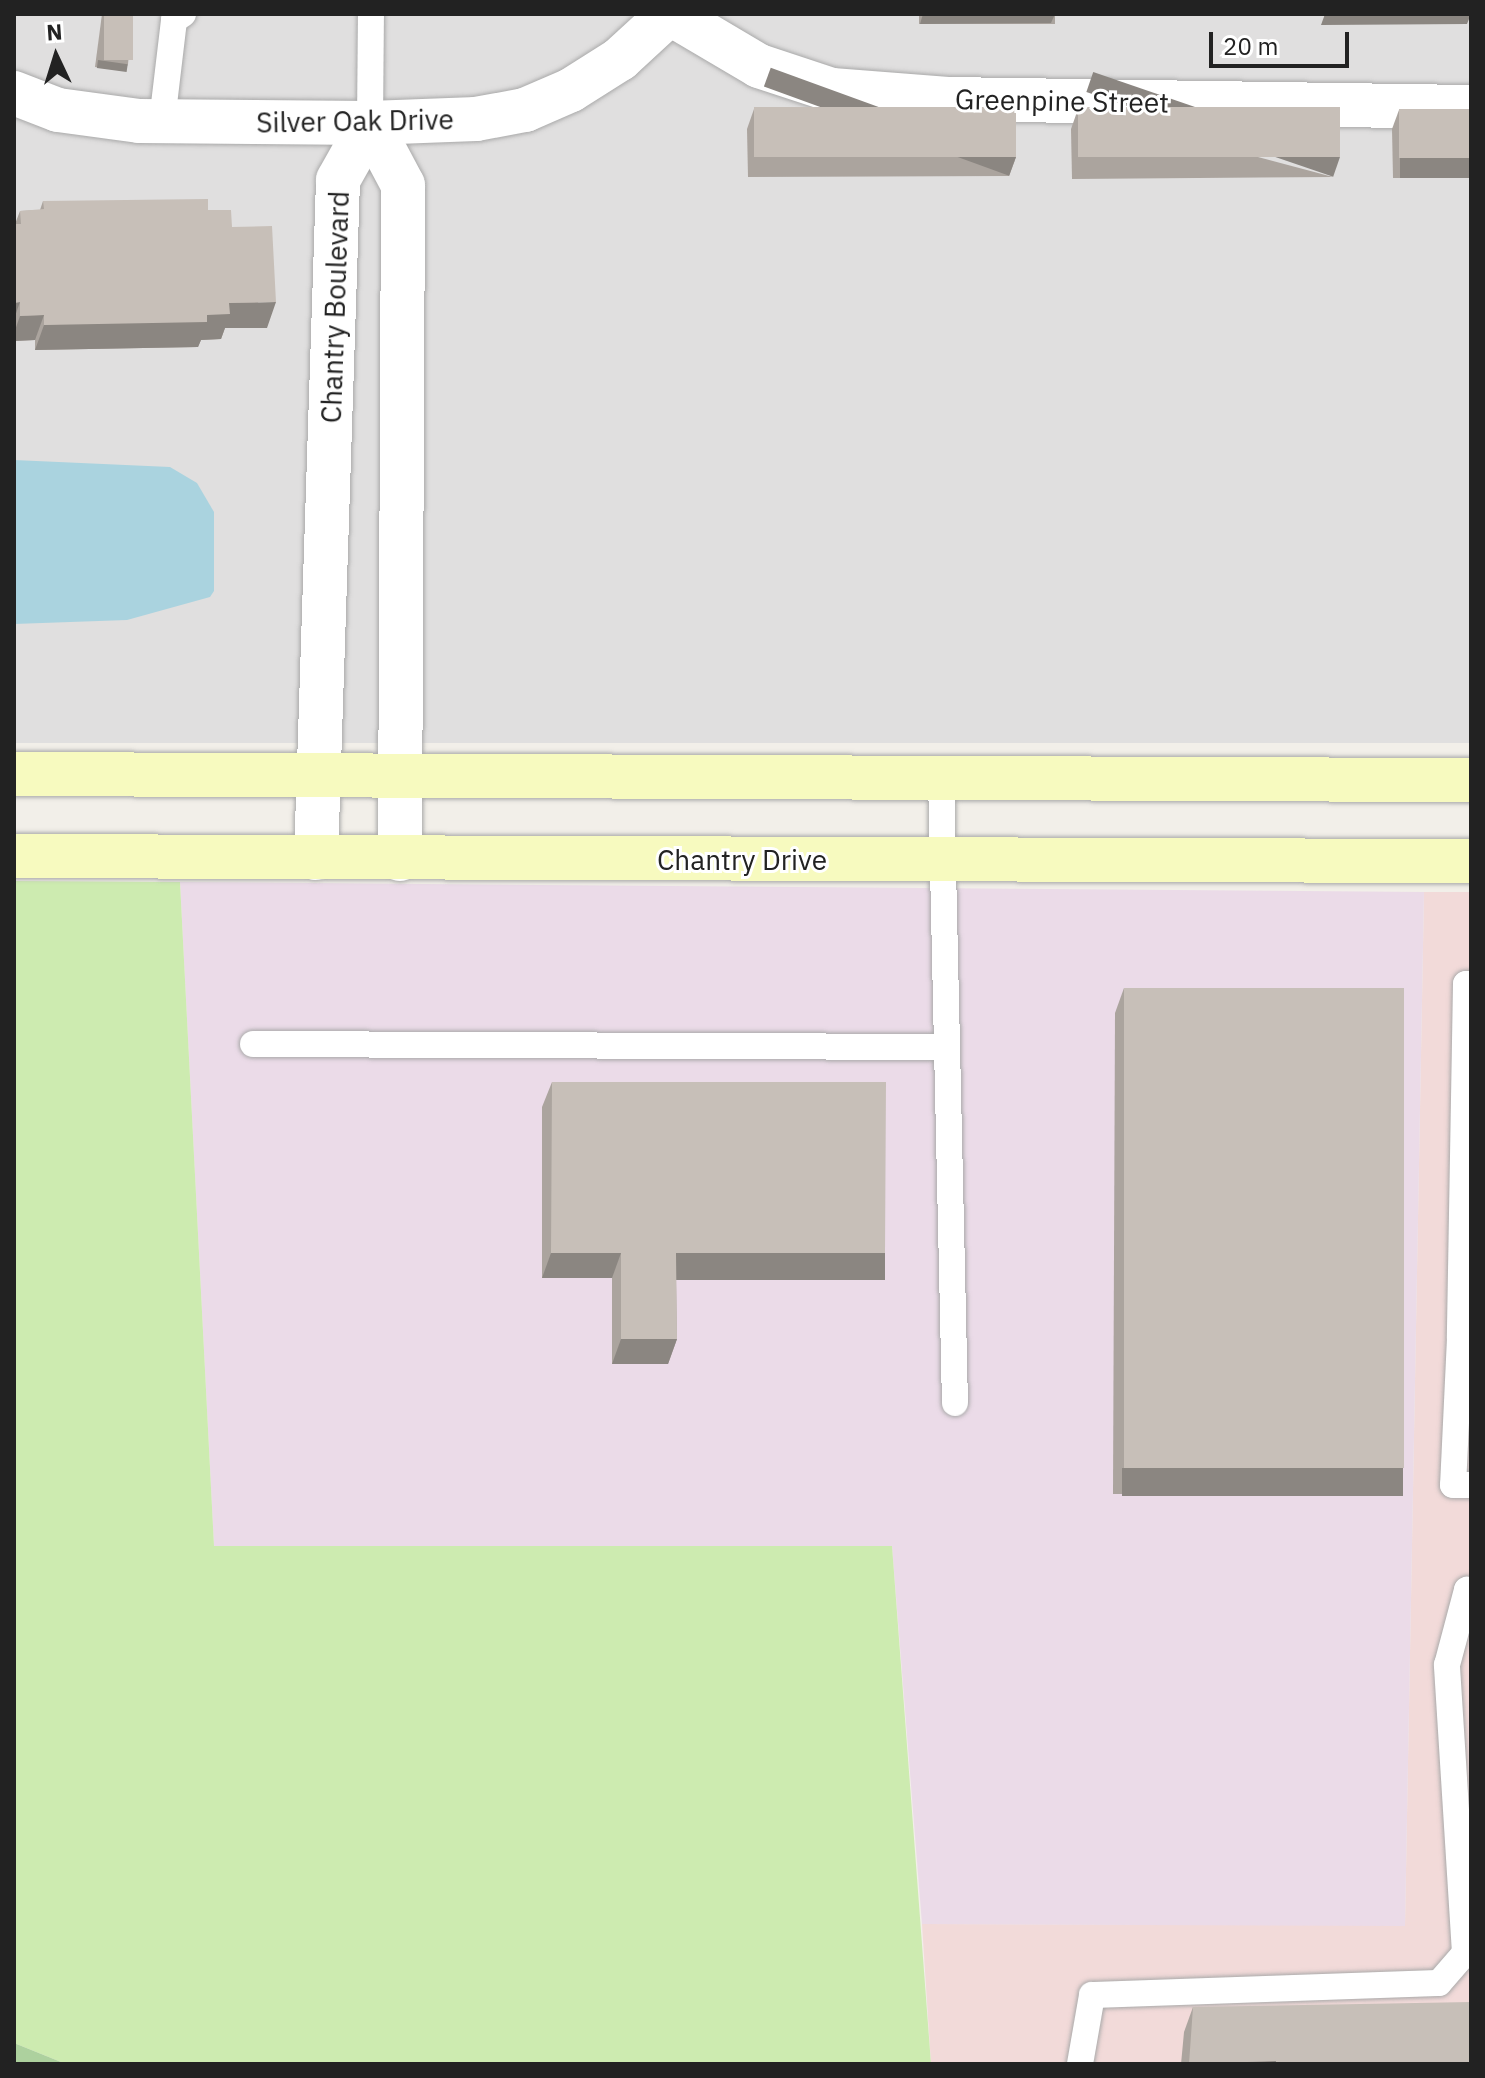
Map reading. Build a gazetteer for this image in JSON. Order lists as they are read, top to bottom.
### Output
{
  "streets": {
    "street": [
      "Greenpine Street",
      "Silver Oak Drive",
      "Chantry Boulevard",
      "Chantry Drive"
    ]
  },
  "crossings": [
    ["Greenpine Street", "Silver Oak Drive"],
    ["Silver Oak Drive", "Chantry Boulevard"],
    ["Chantry Boulevard", "Chantry Drive"]
  ],
  "scale_bar": "20 m",
  "north": "top"
}
